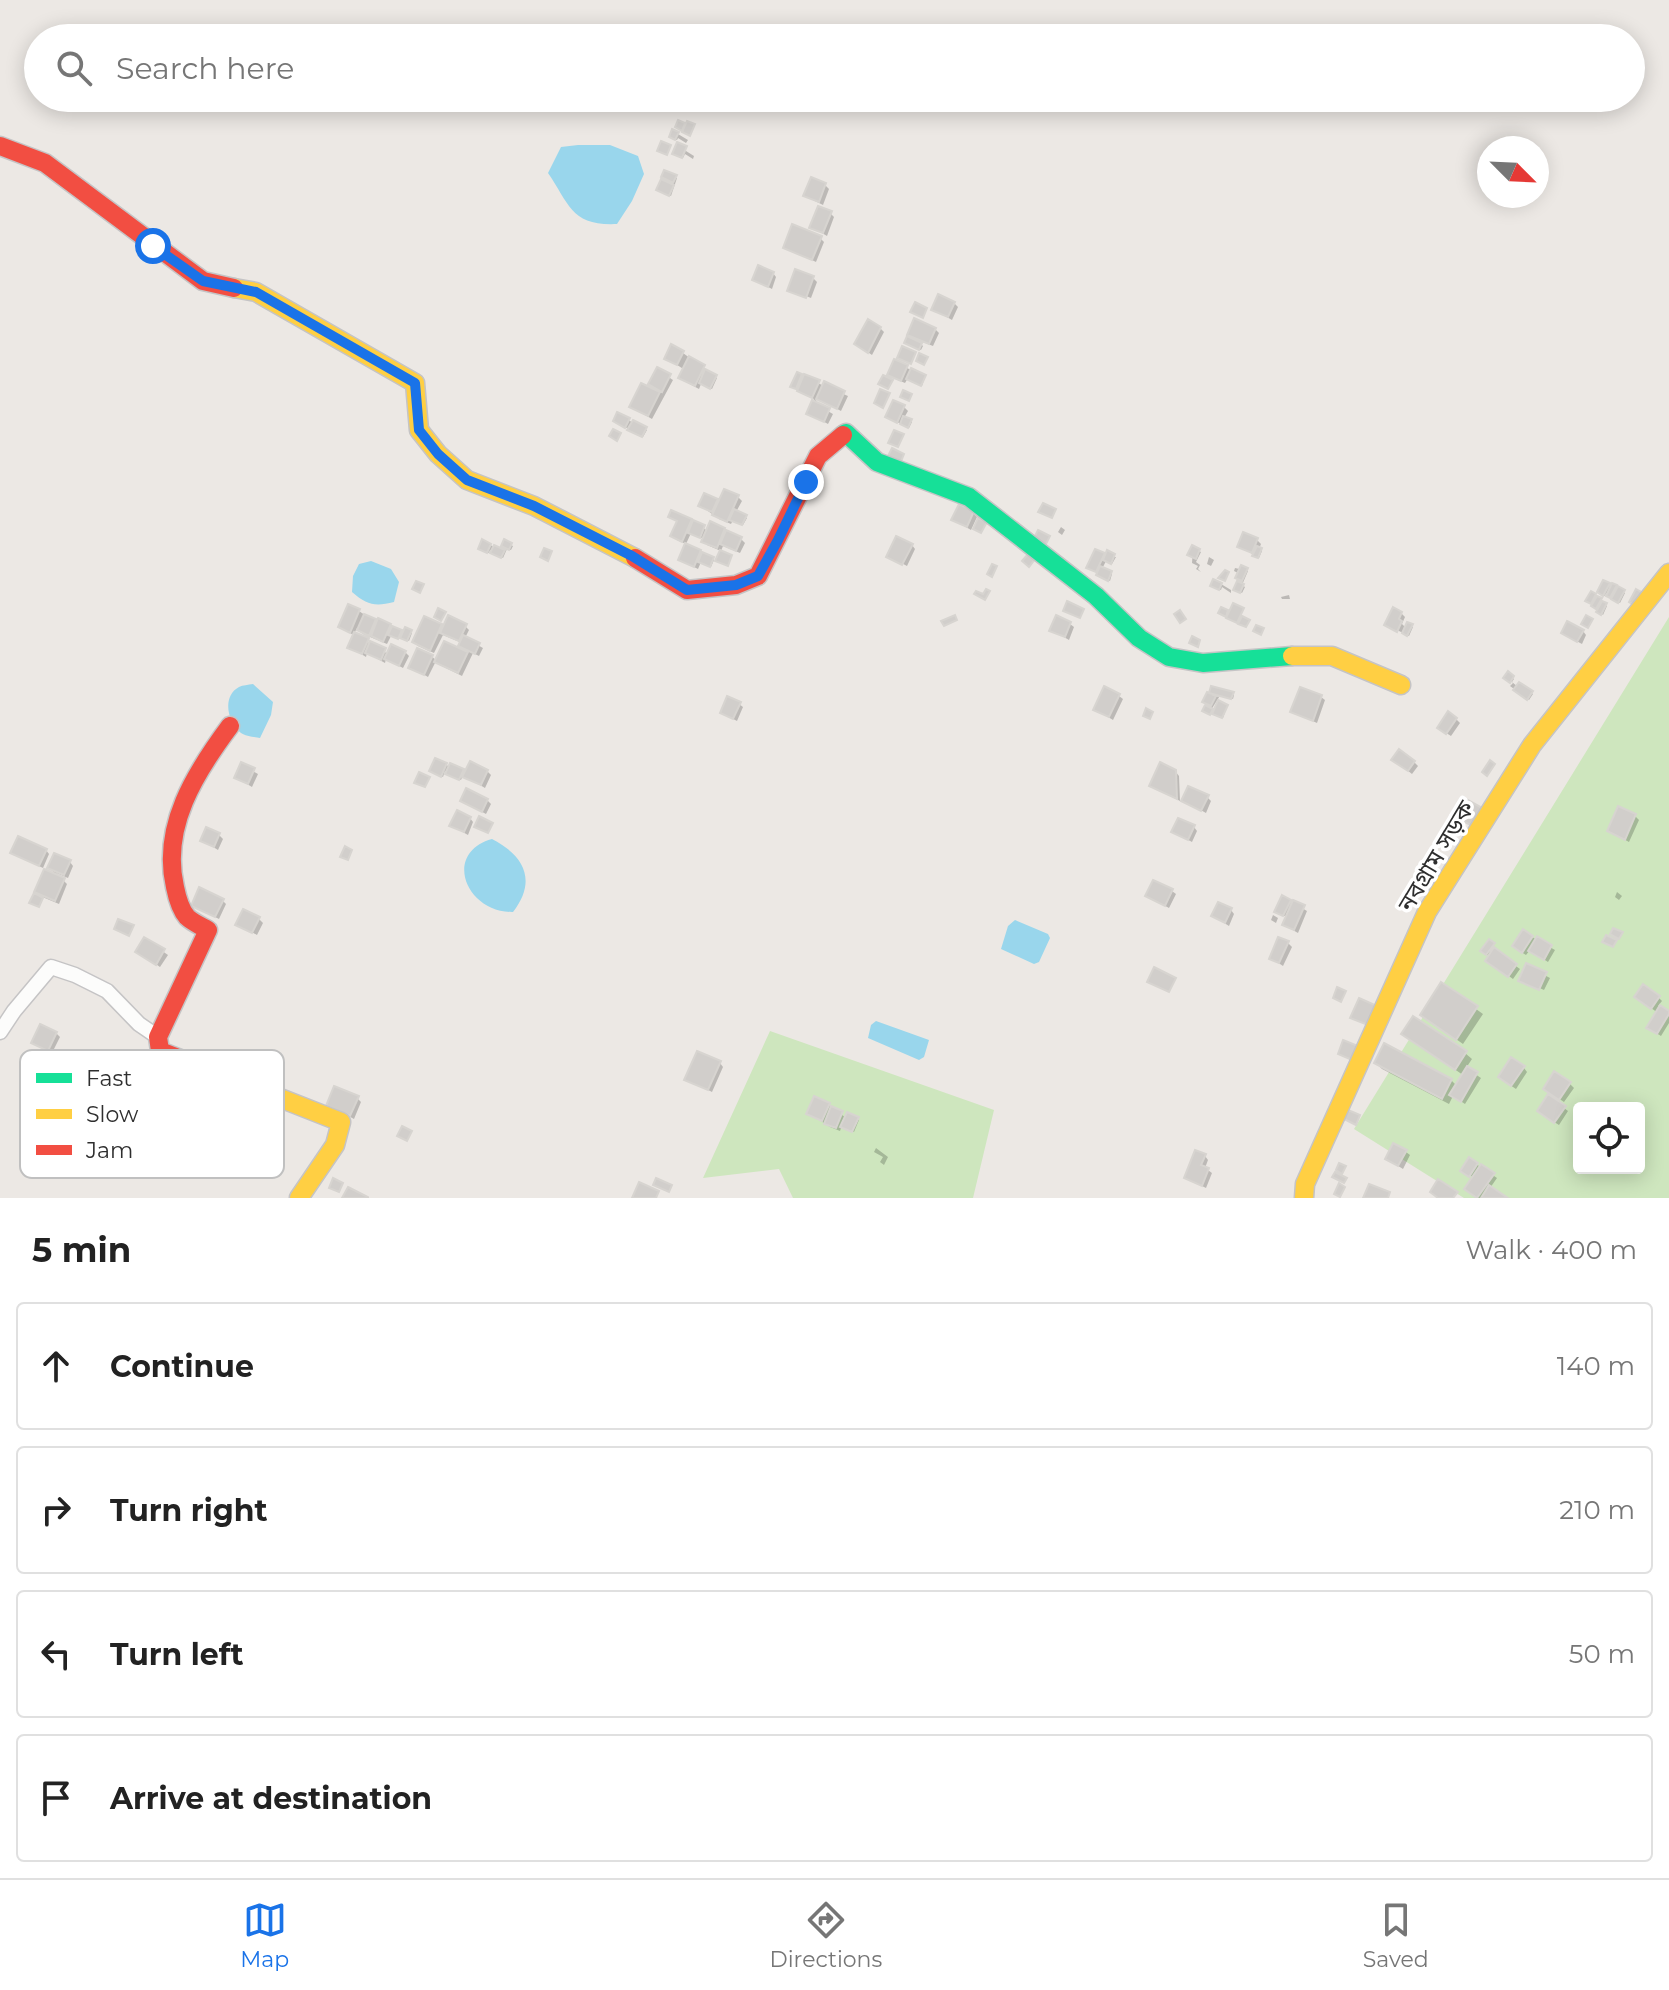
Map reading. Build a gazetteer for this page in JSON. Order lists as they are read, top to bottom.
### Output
{
  "streets": {
    "street": ["নবগ্রাম সড়ক"]
  },
  "legend": ["Fast", "Slow", "Jam"],
  "north": "bottom right",
  "page": {
    "search": "Search here",
    "heading": ["5 min", "Walk · 400 m"],
    "list": [
      ["Continue", "140 m"],
      ["Turn right", "210 m"],
      ["Turn left", "50 m"],
      "Arrive at destination"
    ],
    "nav": ["Map", "Directions", "Saved"]
  }
}
